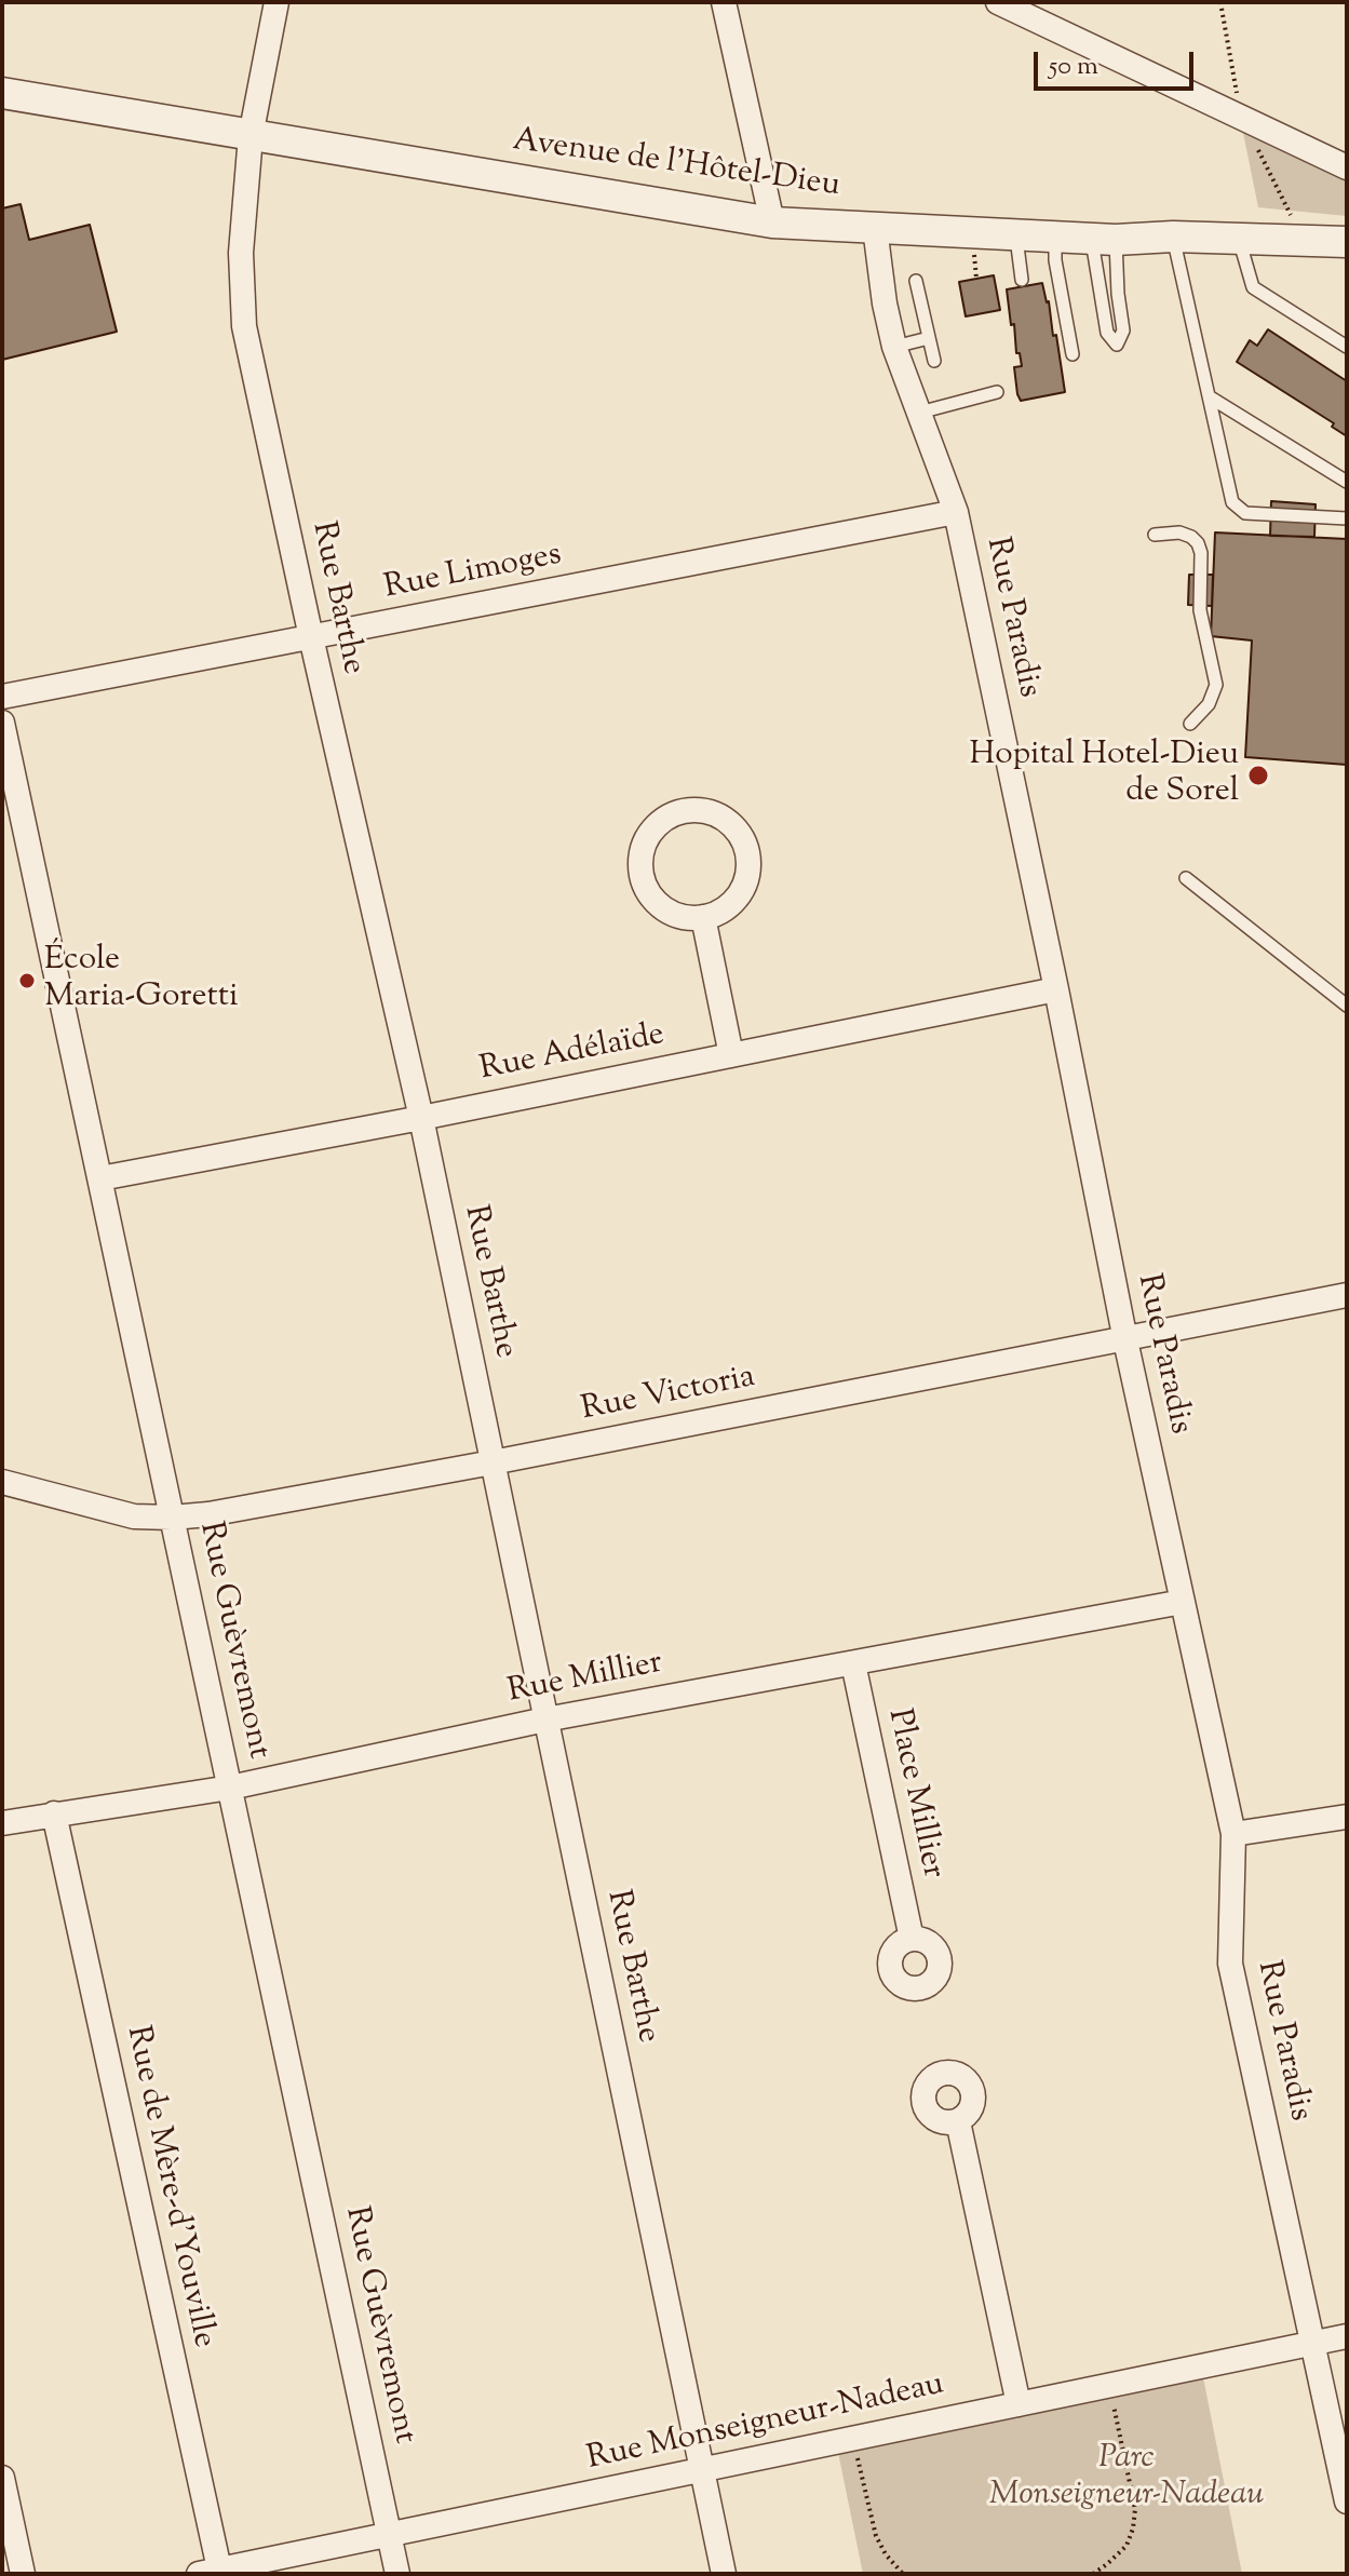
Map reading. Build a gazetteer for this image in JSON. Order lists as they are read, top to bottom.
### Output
{
  "streets": {
    "street": [
      "Avenue de l'Hôtel-Dieu",
      "Rue Limoges",
      "Rue Barthe",
      "Rue Paradis",
      "Rue Adélaïde",
      "Rue Victoria",
      "Rue Guèvremont",
      "Rue Millier",
      "Place Millier",
      "Rue de Mère-d'Youville",
      "Rue Monseigneur-Nadeau"
    ]
  },
  "crossings": [
    ["Avenue de l'Hôtel-Dieu", "Rue Barthe"],
    ["Avenue de l'Hôtel-Dieu", "Rue Paradis"],
    ["Rue Limoges", "Rue Barthe"],
    ["Rue Limoges", "Rue Paradis"],
    ["Rue Barthe", "Rue Adélaïde"],
    ["Rue Barthe", "Rue Victoria"],
    ["Rue Barthe", "Rue Millier"],
    ["Rue Barthe", "Rue Monseigneur-Nadeau"],
    ["Rue Paradis", "Rue Adélaïde"],
    ["Rue Paradis", "Rue Victoria"],
    ["Rue Paradis", "Rue Millier"],
    ["Rue Paradis", "Rue Monseigneur-Nadeau"],
    ["Rue Adélaïde", "Rue Guèvremont"],
    ["Rue Victoria", "Rue Guèvremont"],
    ["Rue Guèvremont", "Rue Millier"],
    ["Rue Guèvremont", "Rue Monseigneur-Nadeau"],
    ["Rue Millier", "Place Millier"],
    ["Rue Millier", "Rue de Mère-d'Youville"],
    ["Rue de Mère-d'Youville", "Rue Monseigneur-Nadeau"]
  ],
  "parks": ["Parc Monseigneur-Nadeau"],
  "places": ["Hopital Hotel-Dieu de Sorel", "École Maria-Goretti"],
  "scale_bar": "50 m"
}
